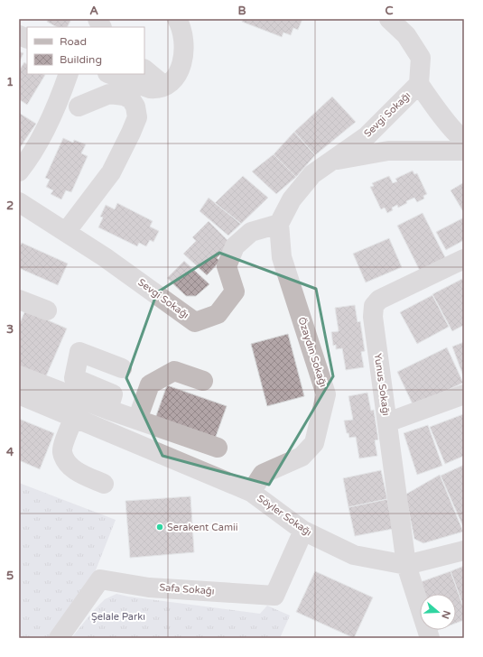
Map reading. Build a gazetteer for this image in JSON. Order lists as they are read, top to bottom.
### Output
{
  "streets": {
    "street": [
      "Sevgi Sokağı",
      "Özaydın Sokağı",
      "Yunus Sokağı",
      "Söyler Sokağı",
      "Safa Sokağı"
    ]
  },
  "crossings": [
    ["Sevgi Sokağı", "Özaydın Sokağı"],
    ["Özaydın Sokağı", "Söyler Sokağı"],
    ["Yunus Sokağı", "Söyler Sokağı"],
    ["Söyler Sokağı", "Safa Sokağı"]
  ],
  "parks": ["Şelale Parkı"],
  "places": ["Serakent Camii"],
  "legend": ["Road", "Building"],
  "north": "right",
  "grid": {
    "columns": ["A", "B", "C"],
    "rows": [
      "1",
      "2",
      "3",
      "4",
      "5"
    ]
  }
}
